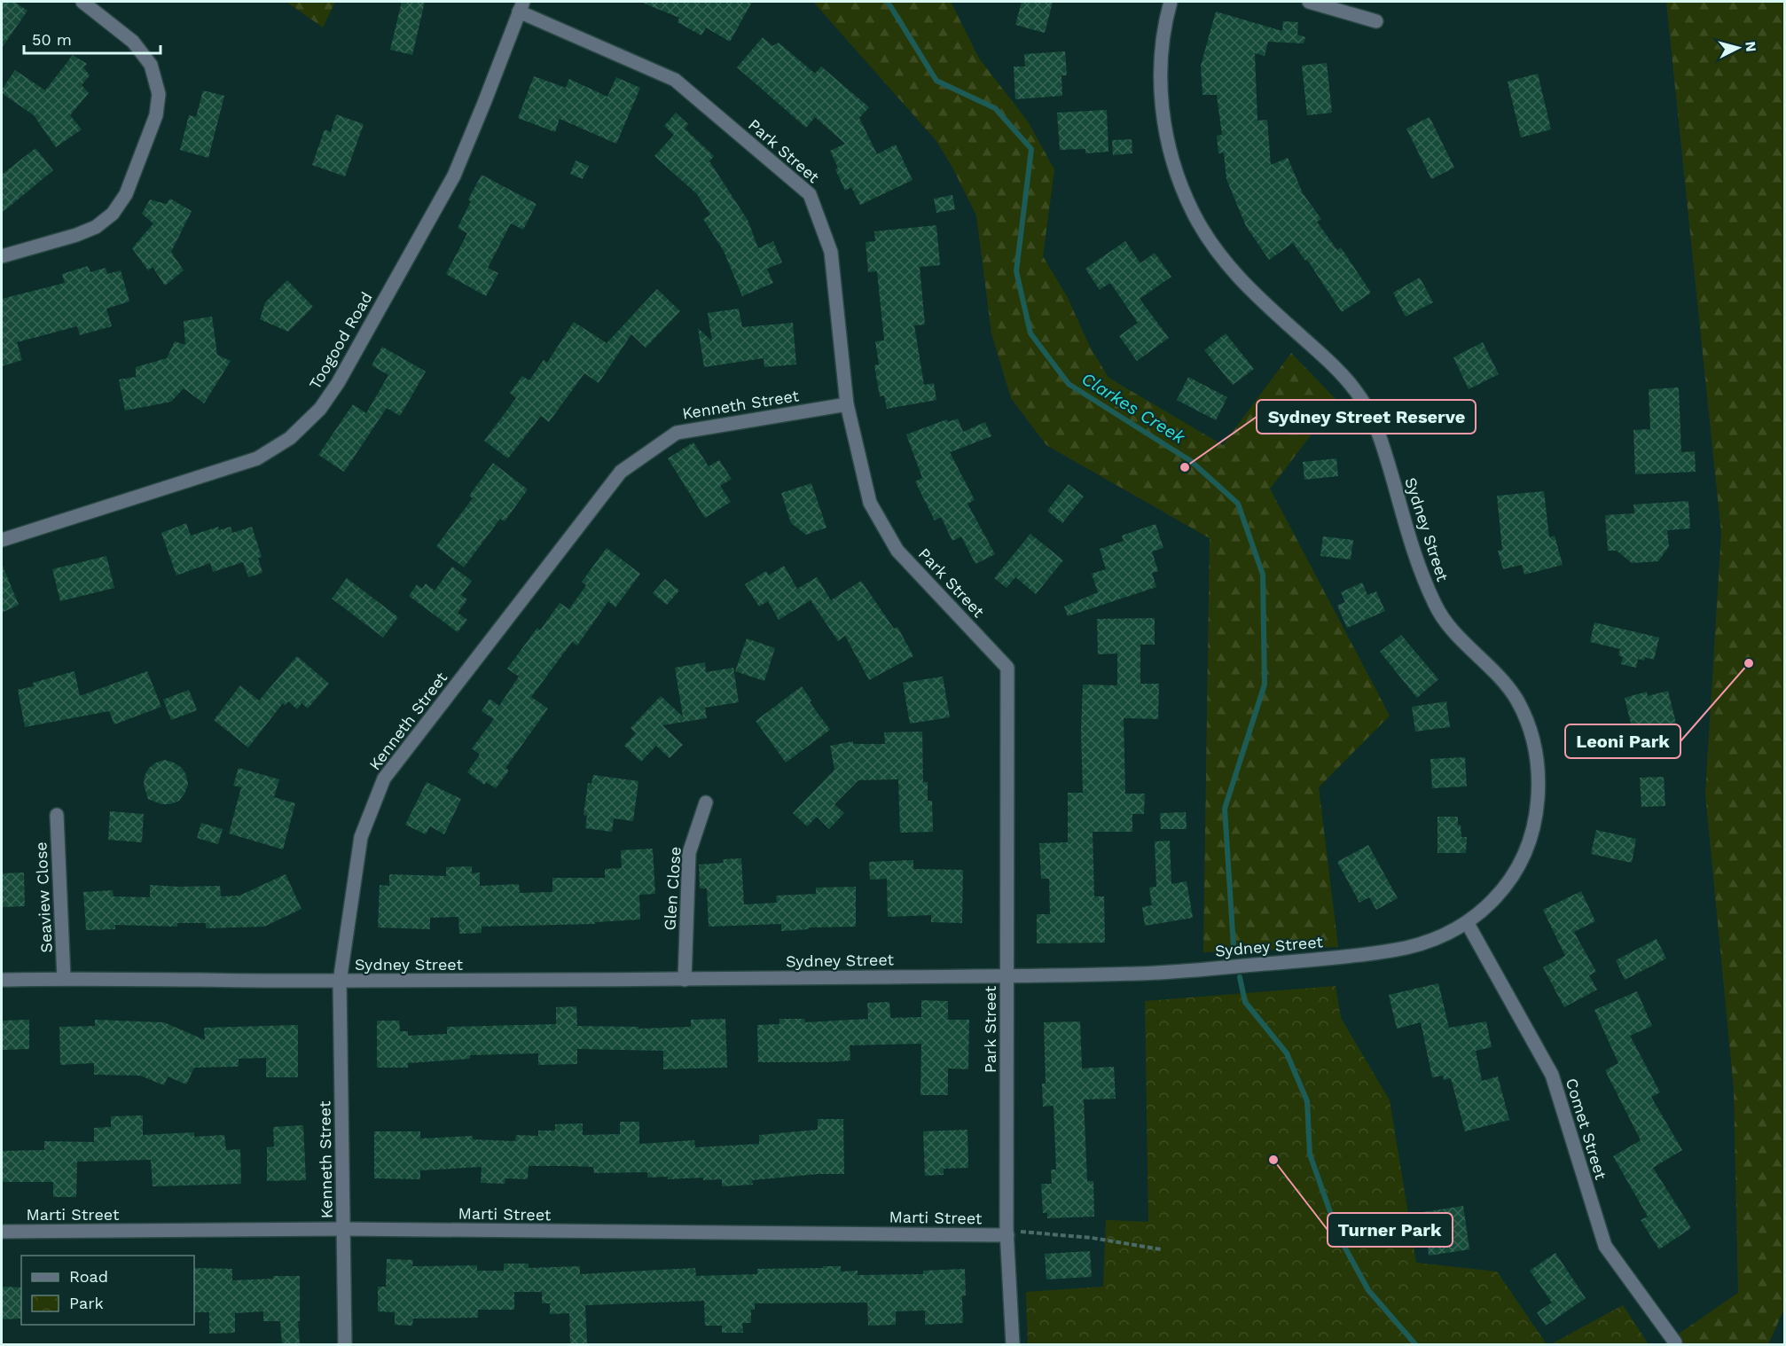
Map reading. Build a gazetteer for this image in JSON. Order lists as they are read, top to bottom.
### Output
{
  "streets": {
    "street": [
      "Park Street",
      "Toogood Road",
      "Kenneth Street",
      "Sydney Street",
      "Glen Close",
      "Seaview Close",
      "Comet Street",
      "Marti Street"
    ]
  },
  "crossings": [
    ["Park Street", "Toogood Road"],
    ["Park Street", "Kenneth Street"],
    ["Park Street", "Sydney Street"],
    ["Park Street", "Marti Street"],
    ["Kenneth Street", "Sydney Street"],
    ["Kenneth Street", "Marti Street"],
    ["Sydney Street", "Glen Close"],
    ["Sydney Street", "Seaview Close"],
    ["Sydney Street", "Comet Street"]
  ],
  "water": ["Clarkes Creek"],
  "places": ["Sydney Street Reserve", "Leoni Park", "Turner Park"],
  "legend": ["Road", "Park"],
  "scale_bar": "50 m",
  "north": "right"
}
